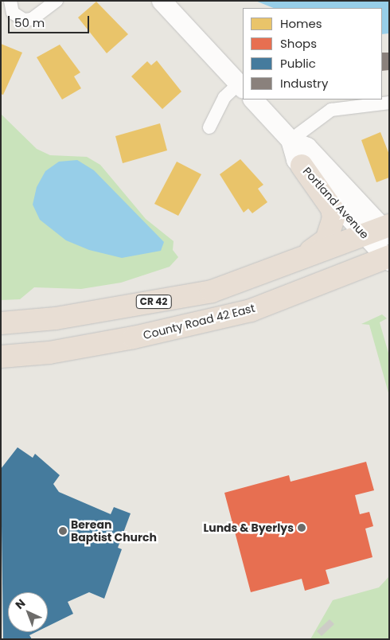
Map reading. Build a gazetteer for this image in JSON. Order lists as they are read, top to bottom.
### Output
{
  "streets": {
    "highway": ["CR 42", "County Road 42 East"],
    "street": ["Portland Avenue"]
  },
  "crossings": [
    ["Portland Avenue", "CR 42"],
    ["Portland Avenue", "County Road 42 East"]
  ],
  "places": ["Lunds & Byerlys", "Berean Baptist Church"],
  "legend": [
    "Homes",
    "Shops",
    "Public",
    "Industry"
  ],
  "scale_bar": "50 m",
  "north": "top left"
}
